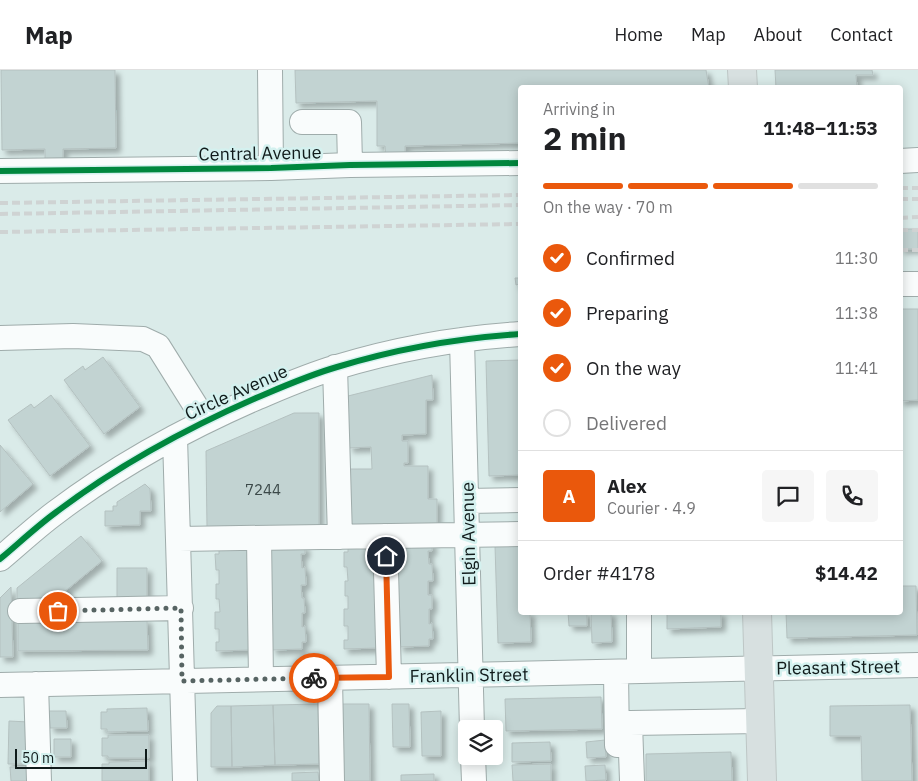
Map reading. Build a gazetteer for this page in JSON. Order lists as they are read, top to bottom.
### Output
{
  "streets": {
    "street": [
      "Central Avenue",
      "Circle Avenue",
      "Elgin Avenue",
      "Pleasant Street",
      "Franklin Street"
    ]
  },
  "crossings": [
    ["Circle Avenue", "Elgin Avenue"],
    ["Elgin Avenue", "Franklin Street"],
    ["Pleasant Street", "Franklin Street"]
  ],
  "house_numbers": ["7244"],
  "scale_bar": "50 m",
  "page": {
    "header": "Map",
    "nav": [
      "Home",
      "Map",
      "About",
      "Contact"
    ],
    "heading": ["2 min", "Arriving in", "11:48–11:53"],
    "panel": [
      "Alex",
      "Courier · 4.9",
      "Order #4178",
      "$14.42"
    ],
    "bar": "On the way · 70 m",
    "list": [
      ["Confirmed", "11:30"],
      ["Preparing", "11:38"],
      ["On the way", "11:41"],
      "Delivered"
    ],
    "round": "A",
    "scale": "50 m"
  }
}
